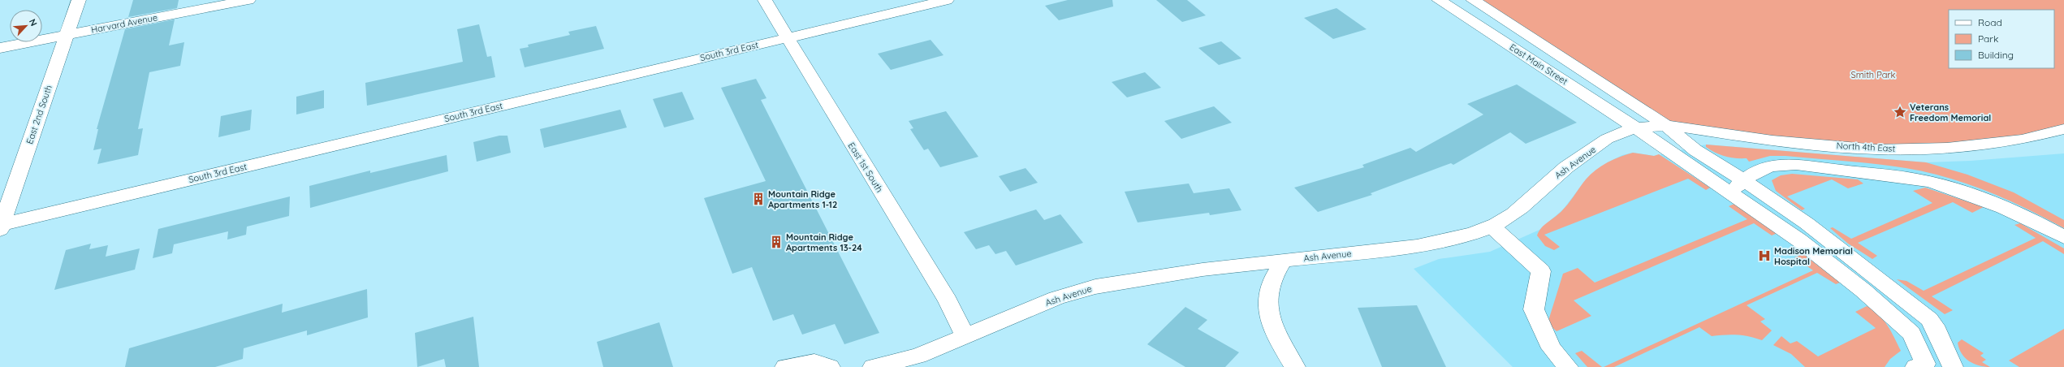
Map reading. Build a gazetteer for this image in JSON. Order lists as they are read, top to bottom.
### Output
{
  "streets": {
    "street": [
      "Harvard Avenue",
      "South 3rd East",
      "East Main Street",
      "East 2nd South",
      "North 4th East",
      "Ash Avenue",
      "East 1st South"
    ]
  },
  "crossings": [
    ["Harvard Avenue", "East 2nd South"],
    ["South 3rd East", "East 2nd South"],
    ["South 3rd East", "East 1st South"],
    ["East Main Street", "North 4th East"],
    ["East Main Street", "Ash Avenue"],
    ["North 4th East", "Ash Avenue"],
    ["Ash Avenue", "East 1st South"]
  ],
  "parks": ["Smith Park"],
  "places": {
    "place": ["Veterans Freedom Memorial"],
    "building": ["Mountain Ridge Apartments 1-12", "Mountain Ridge Apartments 13-24"],
    "hospital": ["Madison Memorial Hospital"]
  },
  "legend": ["Road", "Park", "Building"],
  "north": "top right"
}
